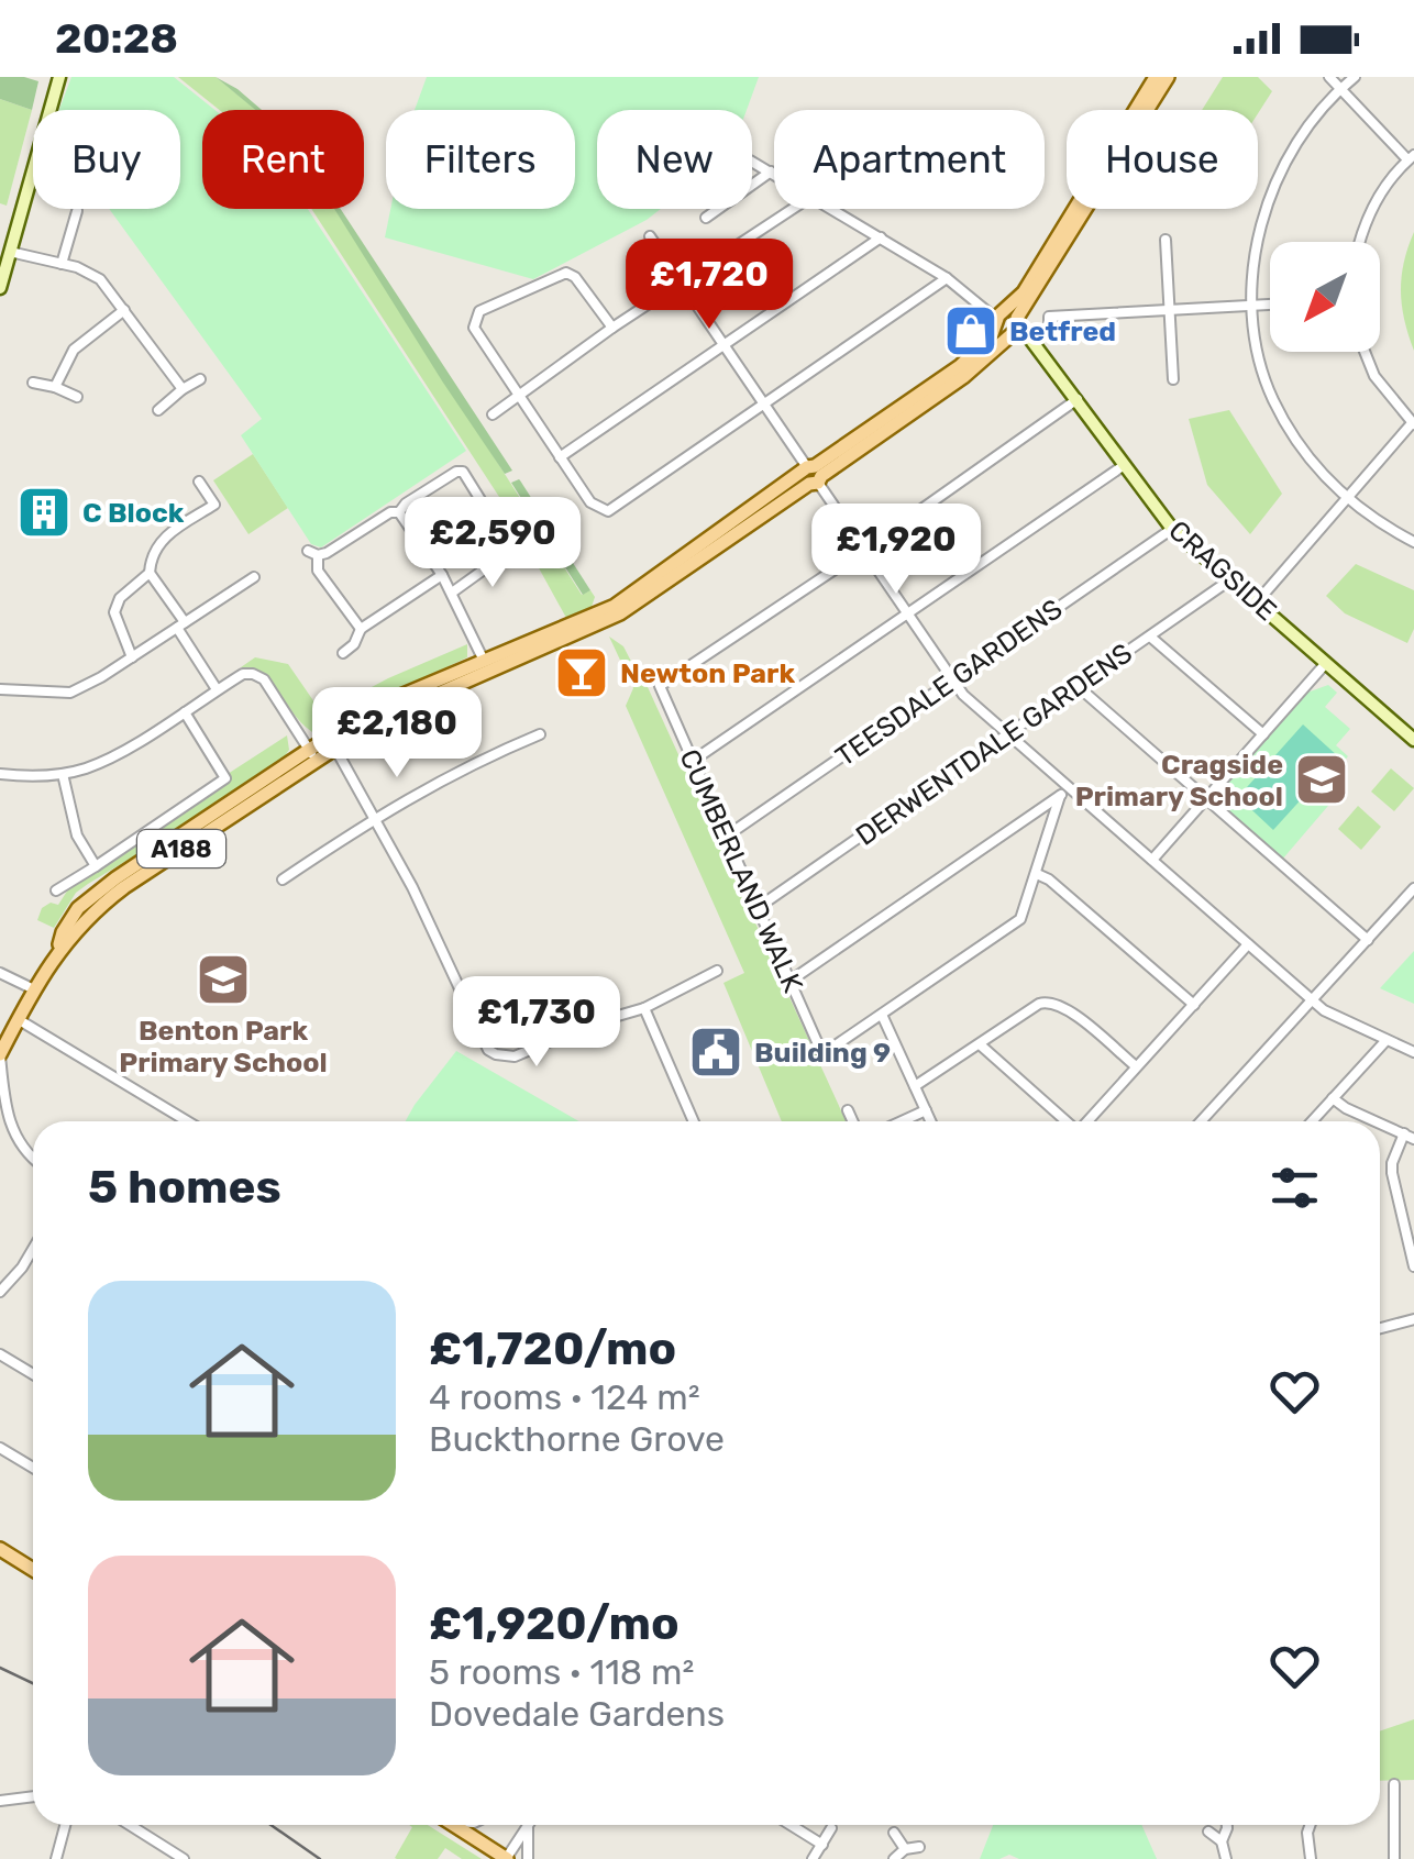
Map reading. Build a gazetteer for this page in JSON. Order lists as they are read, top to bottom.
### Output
{
  "streets": {
    "main road": ["A188"],
    "street": [
      "CRAGSIDE",
      "TEESDALE GARDENS",
      "DERWENTDALE GARDENS",
      "CUMBERLAND WALK"
    ]
  },
  "crossings": [
    ["CRAGSIDE", "TEESDALE GARDENS"],
    ["CRAGSIDE", "DERWENTDALE GARDENS"],
    ["CRAGSIDE", "A188"],
    ["TEESDALE GARDENS", "CUMBERLAND WALK"],
    ["DERWENTDALE GARDENS", "CUMBERLAND WALK"]
  ],
  "places": {
    "shop": ["Betfred"],
    "building": ["C Block"],
    "bar": ["Newton Park"],
    "school or university": ["Cragside Primary School", "Benton Park Primary School"],
    "public building": ["Building 9"]
  },
  "north": "bottom left",
  "page": {
    "status": "20:28",
    "chip": [
      "Buy",
      "Rent",
      "Filters",
      "New",
      "Apartment",
      "House"
    ],
    "price": [
      "£1,720",
      "£2,590",
      "£1,920",
      "£2,180",
      "£1,730"
    ],
    "heading": "5 homes",
    "list": [
      {
        "name": "£1,720/mo",
        "note": "4 rooms · 124 m² · Buckthorne Grove"
      },
      {
        "name": "£1,920/mo",
        "note": "5 rooms · 118 m² · Dovedale Gardens"
      }
    ]
  }
}
